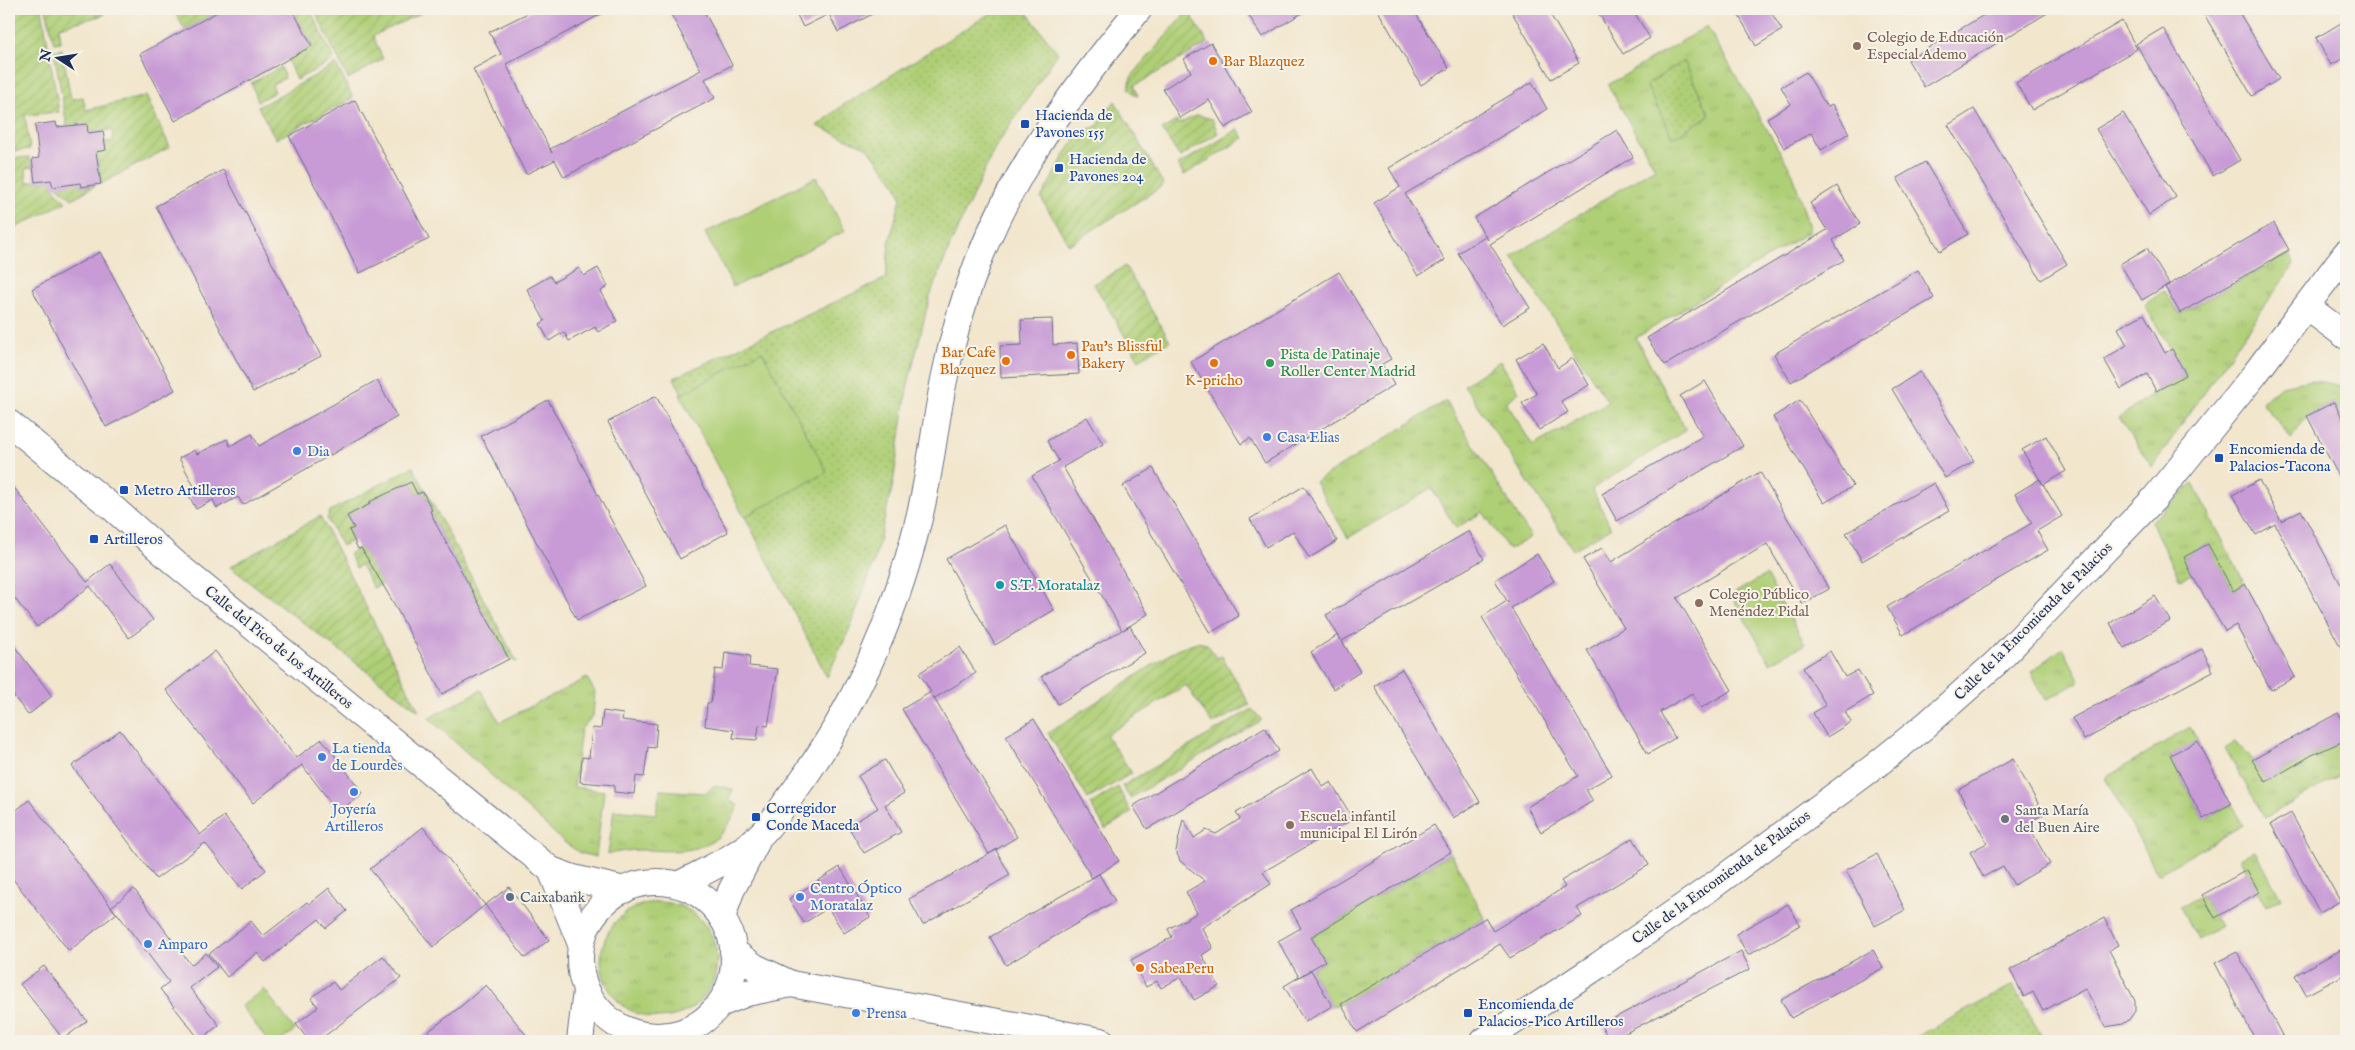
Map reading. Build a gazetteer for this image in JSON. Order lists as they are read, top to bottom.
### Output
{
  "streets": {
    "street": ["Calle de la Encomienda de Palacios", "Calle del Pico de los Artilleros"]
  },
  "places": {
    "other": [
      "Colegio de Educación Especial Ademo",
      "Bar Blazquez",
      "Pau's Blissful Bakery",
      "Bar Cafe Blazquez",
      "K-pricho",
      "Pista de Patinaje Roller Center Madrid",
      "Casa Elias",
      "Dia",
      "S.T. Moratalaz",
      "Colegio Público Menéndez Pidal",
      "La tienda de Lourdes",
      "Joyería Artilleros",
      "Santa María del Buen Aire",
      "Escuela infantil municipal El Lirón",
      "Caixabank",
      "Centro Óptico Moratalaz",
      "Amparo",
      "SabeaPeru",
      "Prensa"
    ],
    "transit": [
      "Hacienda de Pavones 155",
      "Hacienda de Pavones 204",
      "Encomienda de Palacios-Tacona",
      "Metro Artilleros",
      "Artilleros",
      "Corregidor Conde Maceda",
      "Encomienda de Palacios-Pico Artilleros"
    ]
  },
  "north": "left"
}
